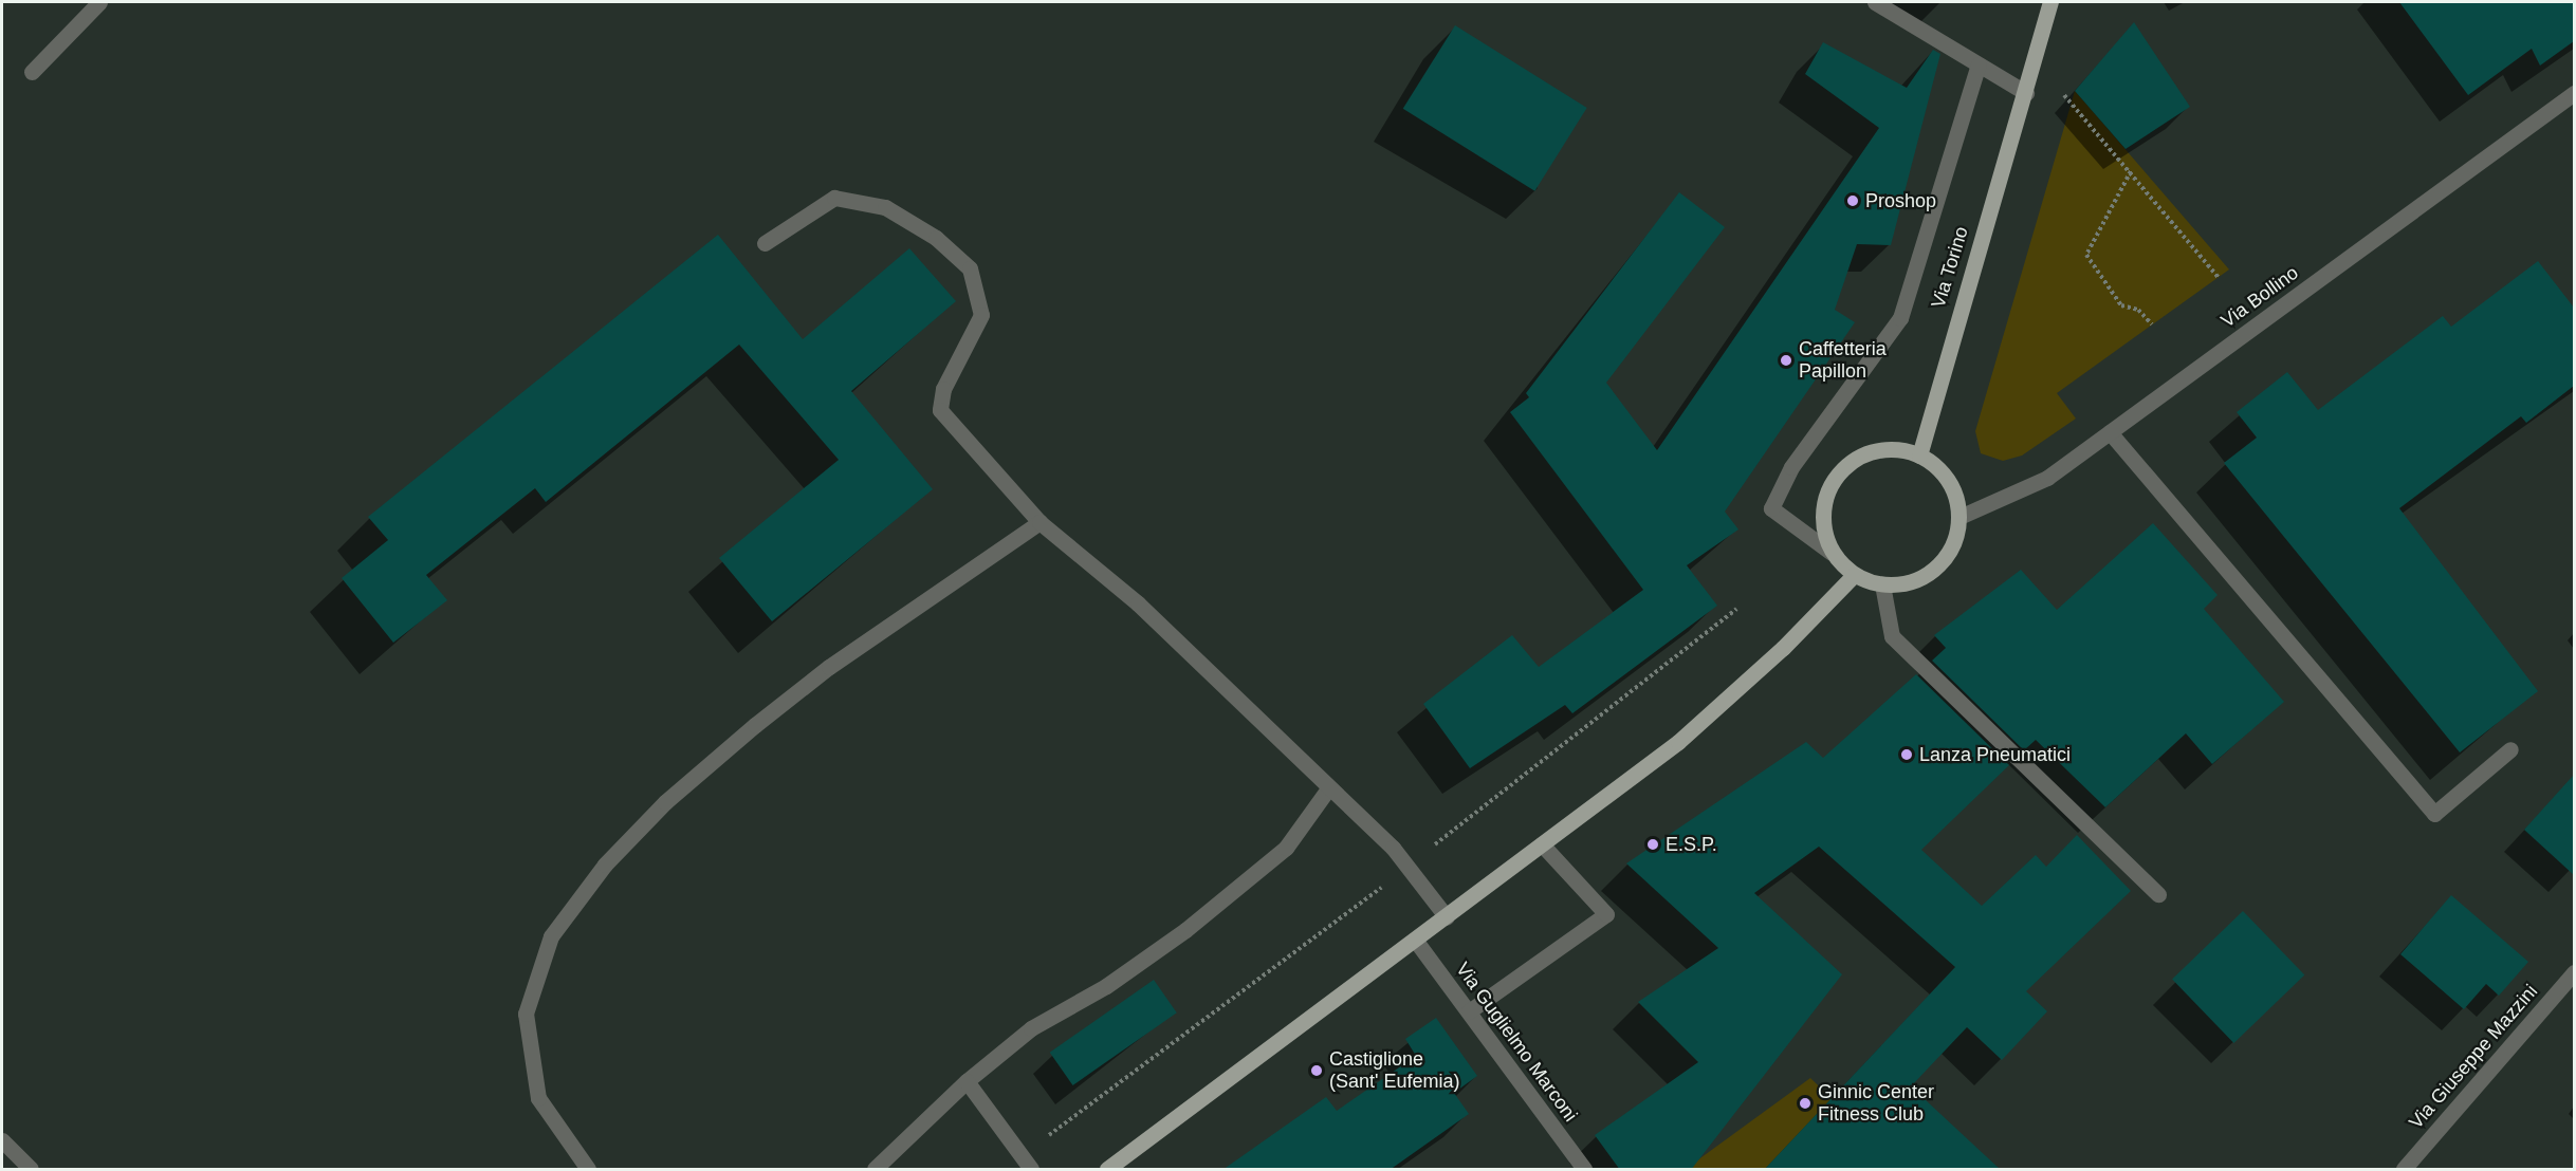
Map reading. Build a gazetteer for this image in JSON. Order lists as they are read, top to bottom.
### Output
{
  "streets": {
    "main road": ["Via Torino"],
    "street": ["Via Bollino", "Via Guglielmo Marconi", "Via Giuseppe Mazzini"]
  },
  "crossings": [
    ["Via Torino", "Via Bollino"]
  ],
  "places": [
    "Proshop",
    "Caffetteria Papillon",
    "Lanza Pneumatici",
    "E.S.P.",
    "Castiglione (Sant' Eufemia)",
    "Ginnic Center Fitness Club"
  ]
}
